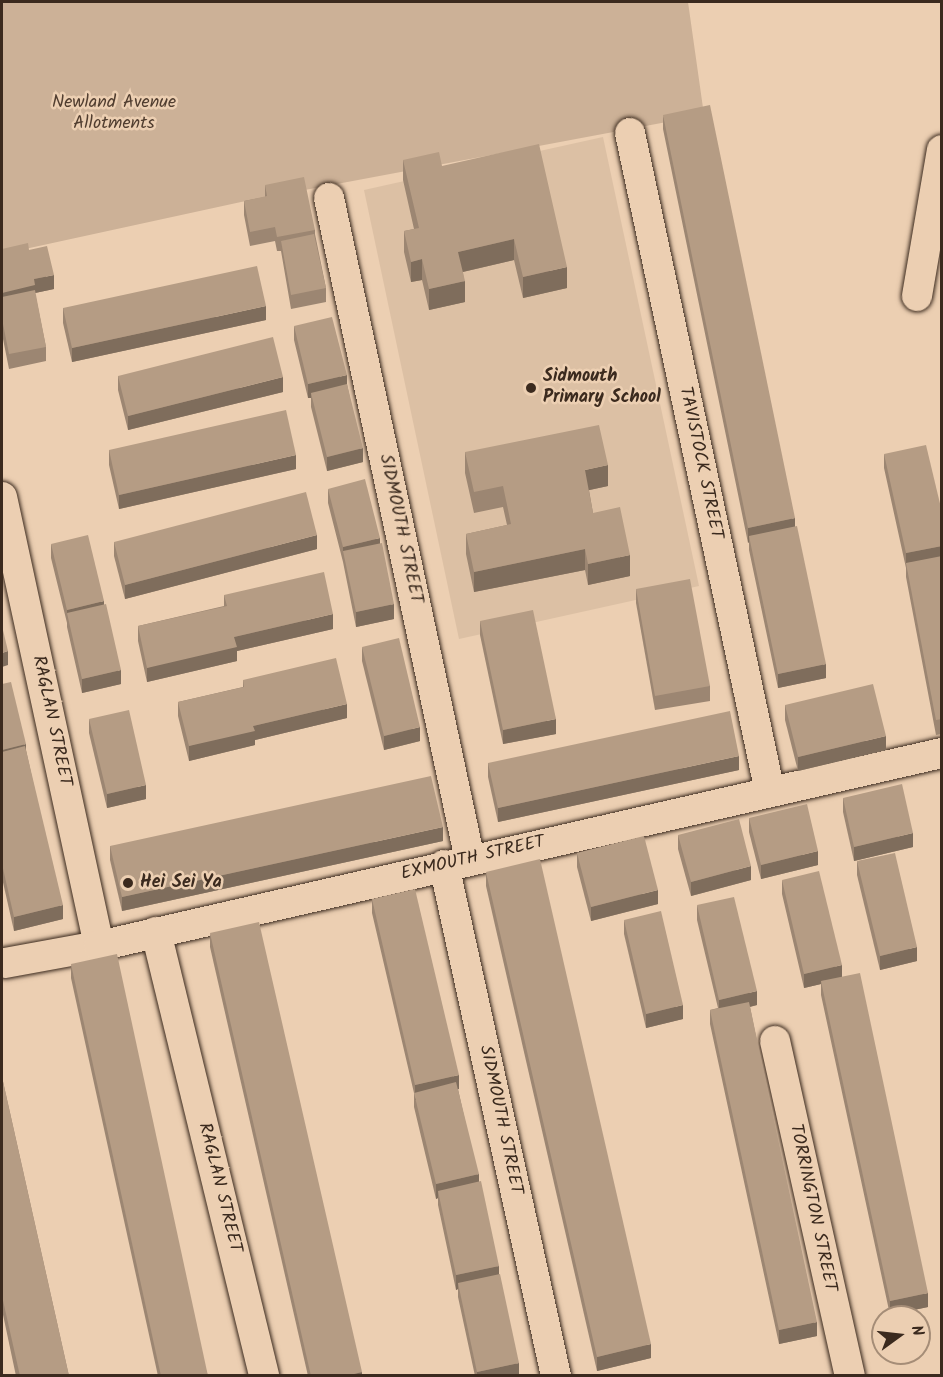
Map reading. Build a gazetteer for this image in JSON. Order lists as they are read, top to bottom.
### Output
{
  "streets": {
    "street": [
      "TAVISTOCK STREET",
      "SIDMOUTH STREET",
      "RAGLAN STREET",
      "EXMOUTH STREET",
      "TORRINGTON STREET"
    ]
  },
  "crossings": [
    ["TAVISTOCK STREET", "EXMOUTH STREET"],
    ["SIDMOUTH STREET", "EXMOUTH STREET"],
    ["RAGLAN STREET", "EXMOUTH STREET"]
  ],
  "parks": ["Newland Avenue Allotments"],
  "places": ["Sidmouth Primary School", "Hei Sei Ya"],
  "north": "right"
}
